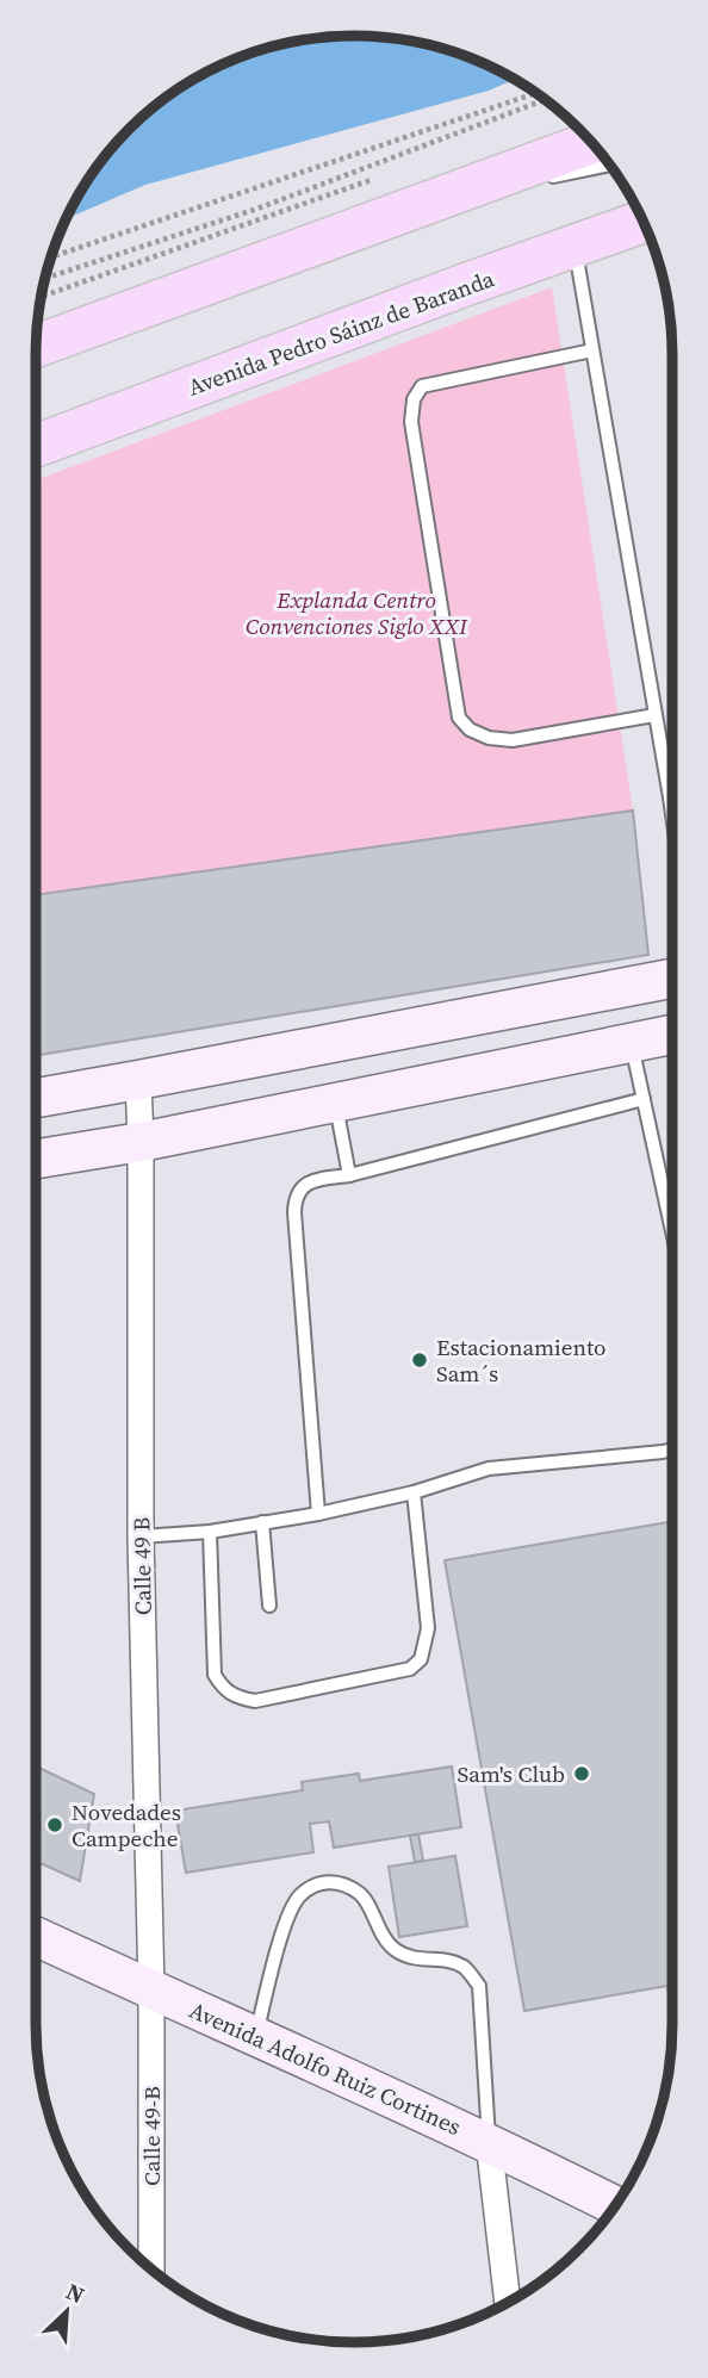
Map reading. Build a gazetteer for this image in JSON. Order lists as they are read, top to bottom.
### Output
{
  "streets": {
    "main road": ["Avenida Pedro Sáinz de Baranda", "Avenida Adolfo Ruiz Cortines"],
    "street": ["Calle 49 B", "Calle 49-B"]
  },
  "crossings": [
    ["Calle 49 B", "Avenida Adolfo Ruiz Cortines"],
    ["Calle 49 B", "Calle 49-B"],
    ["Avenida Adolfo Ruiz Cortines", "Calle 49-B"]
  ],
  "parks": ["Explanda Centro Convenciones Siglo XXI"],
  "places": ["Estacionamiento Sam´s", "Sam's Club", "Novedades Campeche"],
  "north": "top right"
}
